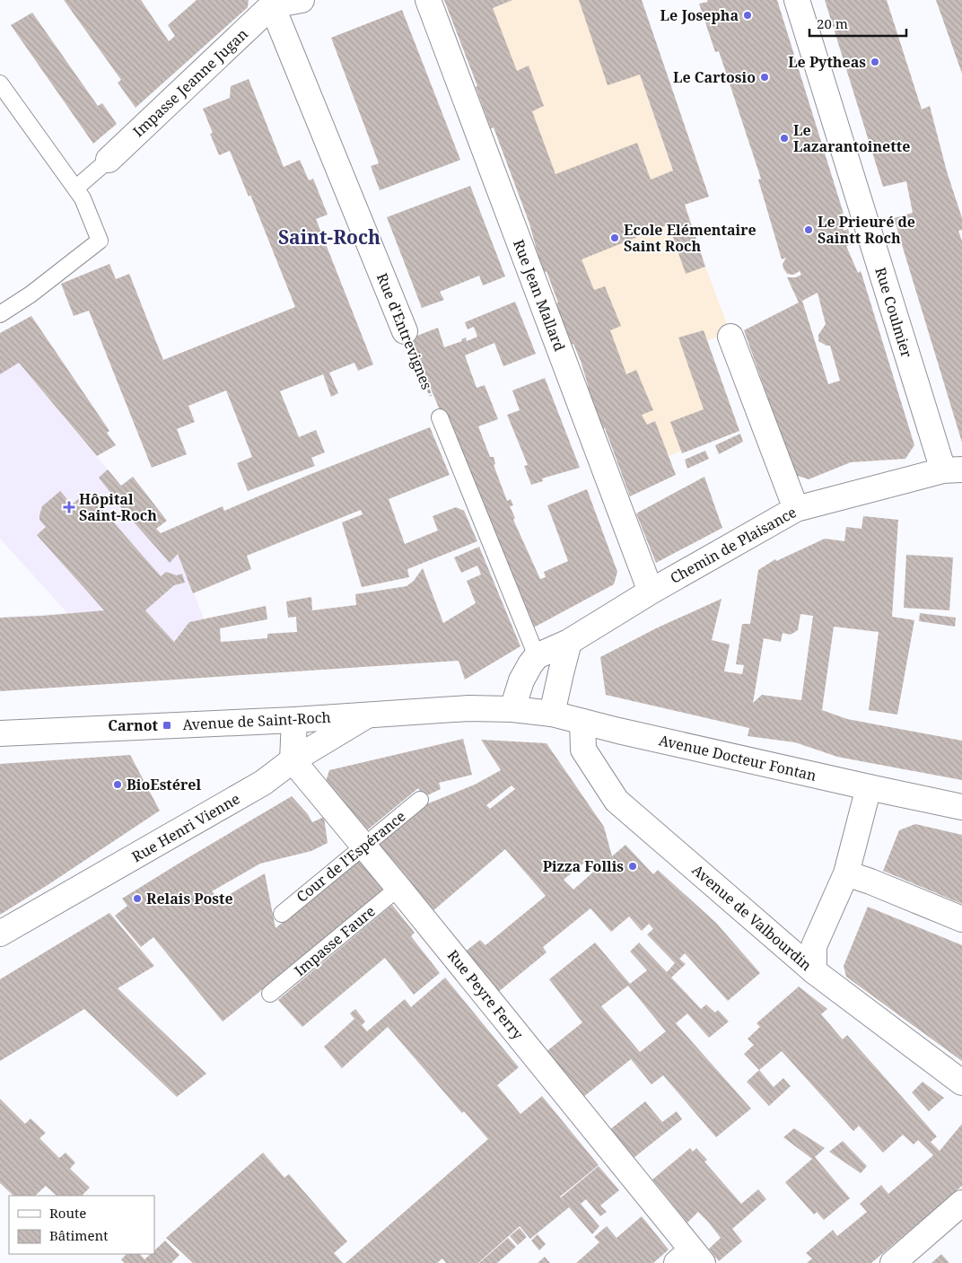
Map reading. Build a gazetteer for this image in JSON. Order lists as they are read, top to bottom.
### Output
{
  "streets": {
    "street": [
      "Impasse Jeanne Jugan",
      "Rue Jean Mallard",
      "Rue Coulmier",
      "Rue d'Entrevignes",
      "Chemin de Plaisance",
      "Avenue de Saint-Roch",
      "Avenue Docteur Fontan",
      "Rue Henri Vienne",
      "Avenue de Valbourdin",
      "Rue Peyre Ferry"
    ],
    "lane": ["Cour de l'Espérance", "Impasse Faure"]
  },
  "crossings": [
    ["Impasse Jeanne Jugan", "Rue d'Entrevignes"],
    ["Rue Jean Mallard", "Chemin de Plaisance"],
    ["Rue Coulmier", "Chemin de Plaisance"],
    ["Avenue de Saint-Roch", "Avenue Docteur Fontan"],
    ["Avenue de Saint-Roch", "Rue Henri Vienne"],
    ["Avenue Docteur Fontan", "Avenue de Valbourdin"],
    ["Rue Henri Vienne", "Rue Peyre Ferry"],
    ["Cour de l'Espérance", "Rue Peyre Ferry"],
    ["Impasse Faure", "Rue Peyre Ferry"]
  ],
  "districts": ["Saint-Roch"],
  "places": {
    "other": [
      "Le Josepha",
      "Le Pytheas",
      "Le Cartosio",
      "Le Lazarantoinette",
      "Le Prieuré de Saintt Roch",
      "Ecole Elémentaire Saint Roch",
      "BioEstérel",
      "Pizza Follis",
      "Relais Poste"
    ],
    "health": ["Hôpital Saint-Roch"],
    "transit": ["Carnot"]
  },
  "legend": ["Route", "Bâtiment"],
  "scale_bar": "20 m"
}
